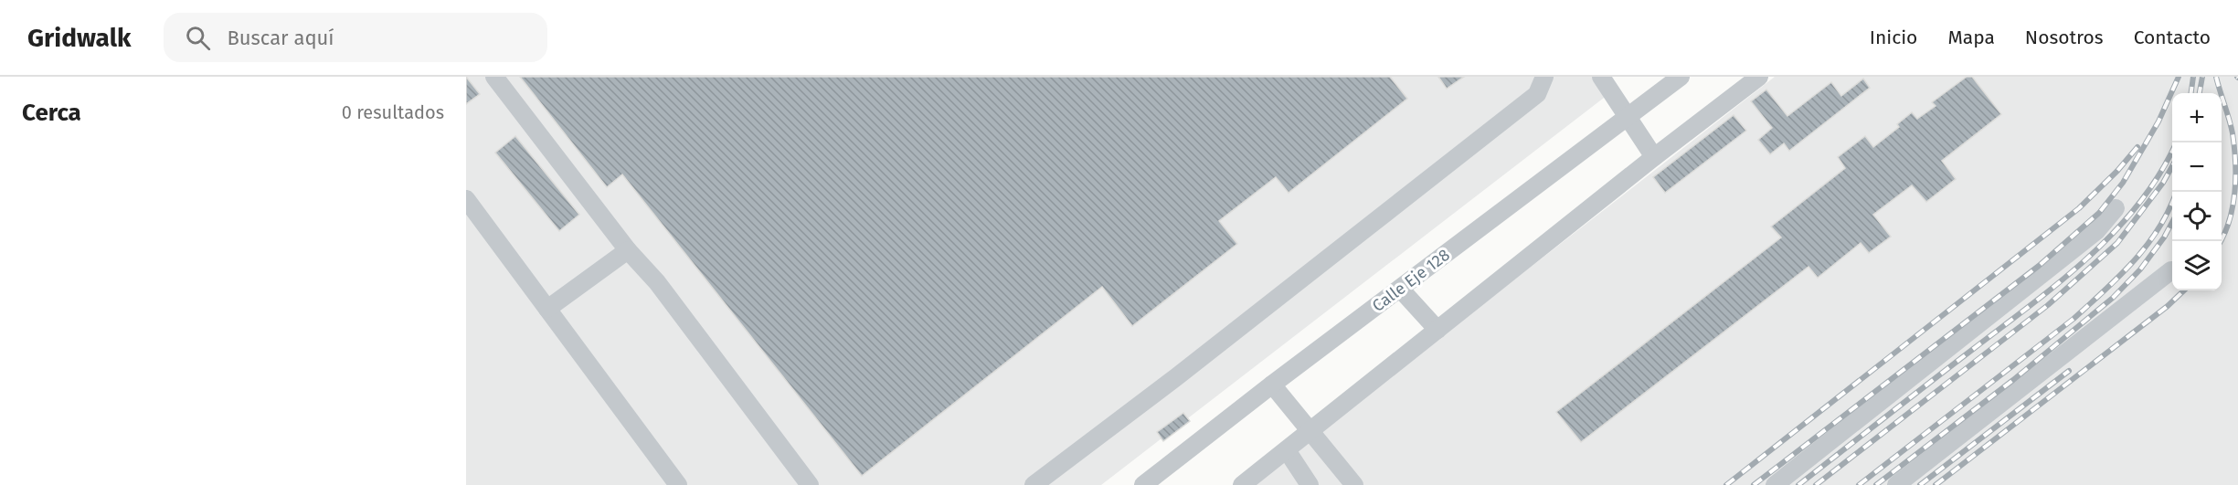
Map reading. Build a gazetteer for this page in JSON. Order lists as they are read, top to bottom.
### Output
{
  "streets": {
    "street": ["Calle Eje 128"]
  },
  "page": {
    "header": "Gridwalk",
    "search": "Buscar aquí",
    "nav": [
      "Inicio",
      "Mapa",
      "Nosotros",
      "Contacto"
    ],
    "heading": ["Cerca", "0 resultados"],
    "map_buttons": ["+", "−"]
  }
}
